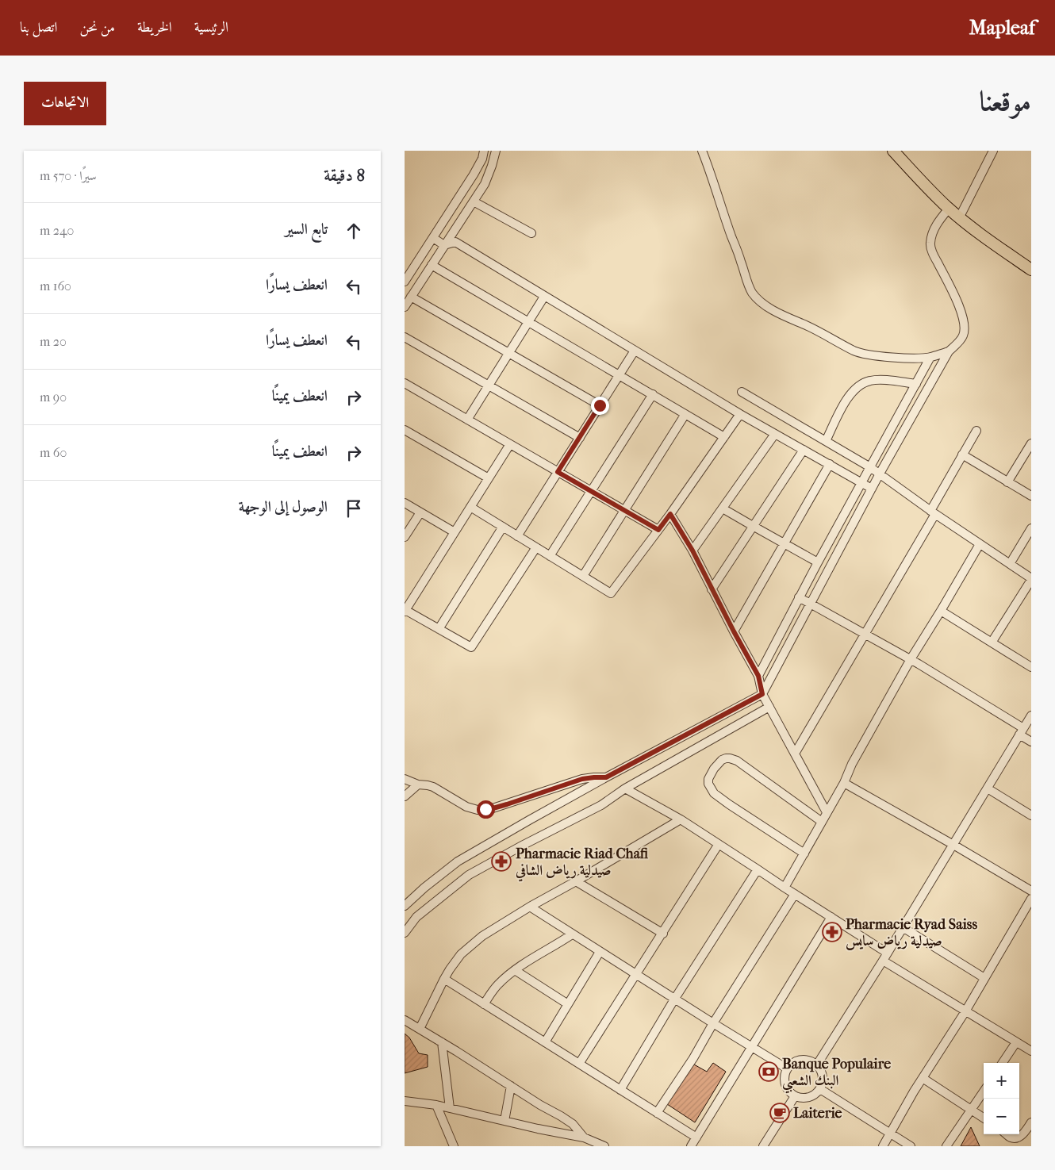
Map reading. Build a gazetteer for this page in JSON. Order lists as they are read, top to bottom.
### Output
{
  "places": {
    "pharmacy": ["Pharmacie Riad Chafi صيدلية رياض الشافي", "Pharmacie Ryad Saiss صيدلية رياض سايس"],
    "bank": ["Banque Populaire البنك الشعبي"],
    "cafe": ["Laiterie"]
  },
  "page": {
    "header": "Mapleaf",
    "nav": [
      "الرئيسية",
      "الخريطة",
      "من نحن",
      "اتصل بنا"
    ],
    "title": "موقعنا",
    "buttons": "الاتجاهات",
    "heading": ["8 دقيقة", "سيرًا · 570 m"],
    "list": [
      ["تابع السير", "240 m"],
      ["انعطف يسارًا", "160 m"],
      ["انعطف يسارًا", "20 m"],
      ["انعطف يمينًا", "90 m"],
      ["انعطف يمينًا", "60 m"],
      "الوصول إلى الوجهة"
    ],
    "map_buttons": ["+", "−"]
  }
}
